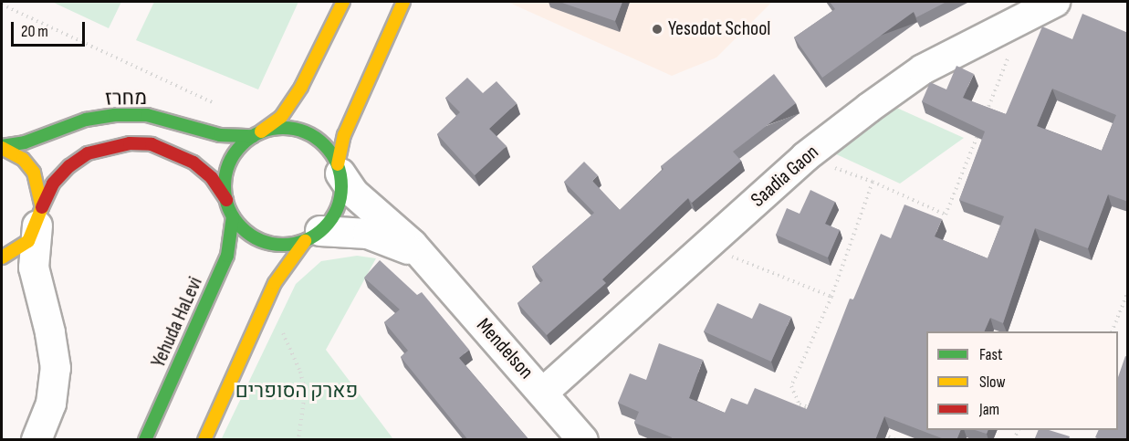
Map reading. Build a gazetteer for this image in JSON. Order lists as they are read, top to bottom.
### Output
{
  "streets": {
    "main road": ["מחרז", "Yehuda HaLevi"],
    "street": ["Saadia Gaon", "Mendelson"]
  },
  "crossings": [
    ["מחרז", "Yehuda HaLevi"],
    ["מחרז", "Mendelson"],
    ["Saadia Gaon", "Mendelson"],
    ["Yehuda HaLevi", "Mendelson"]
  ],
  "parks": ["פארק הסופרים"],
  "places": ["Yesodot School"],
  "legend": ["Fast", "Slow", "Jam"],
  "scale_bar": "20 m"
}
